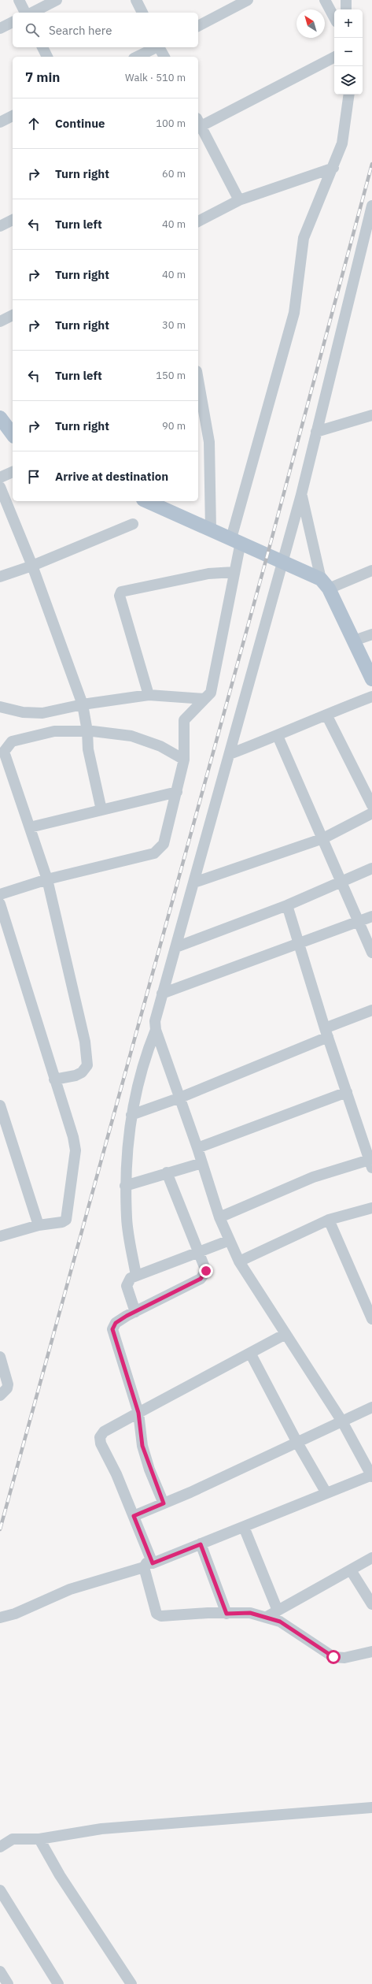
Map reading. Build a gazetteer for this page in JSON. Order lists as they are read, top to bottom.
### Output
{
  "north": "top left",
  "page": {
    "map_buttons": ["+", "−"],
    "search": "Search here",
    "heading": ["7 min", "Walk · 510 m"],
    "list": [
      ["Continue", "100 m"],
      ["Turn right", "60 m"],
      ["Turn left", "40 m"],
      ["Turn right", "40 m"],
      ["Turn right", "30 m"],
      ["Turn left", "150 m"],
      ["Turn right", "90 m"],
      "Arrive at destination"
    ]
  }
}
